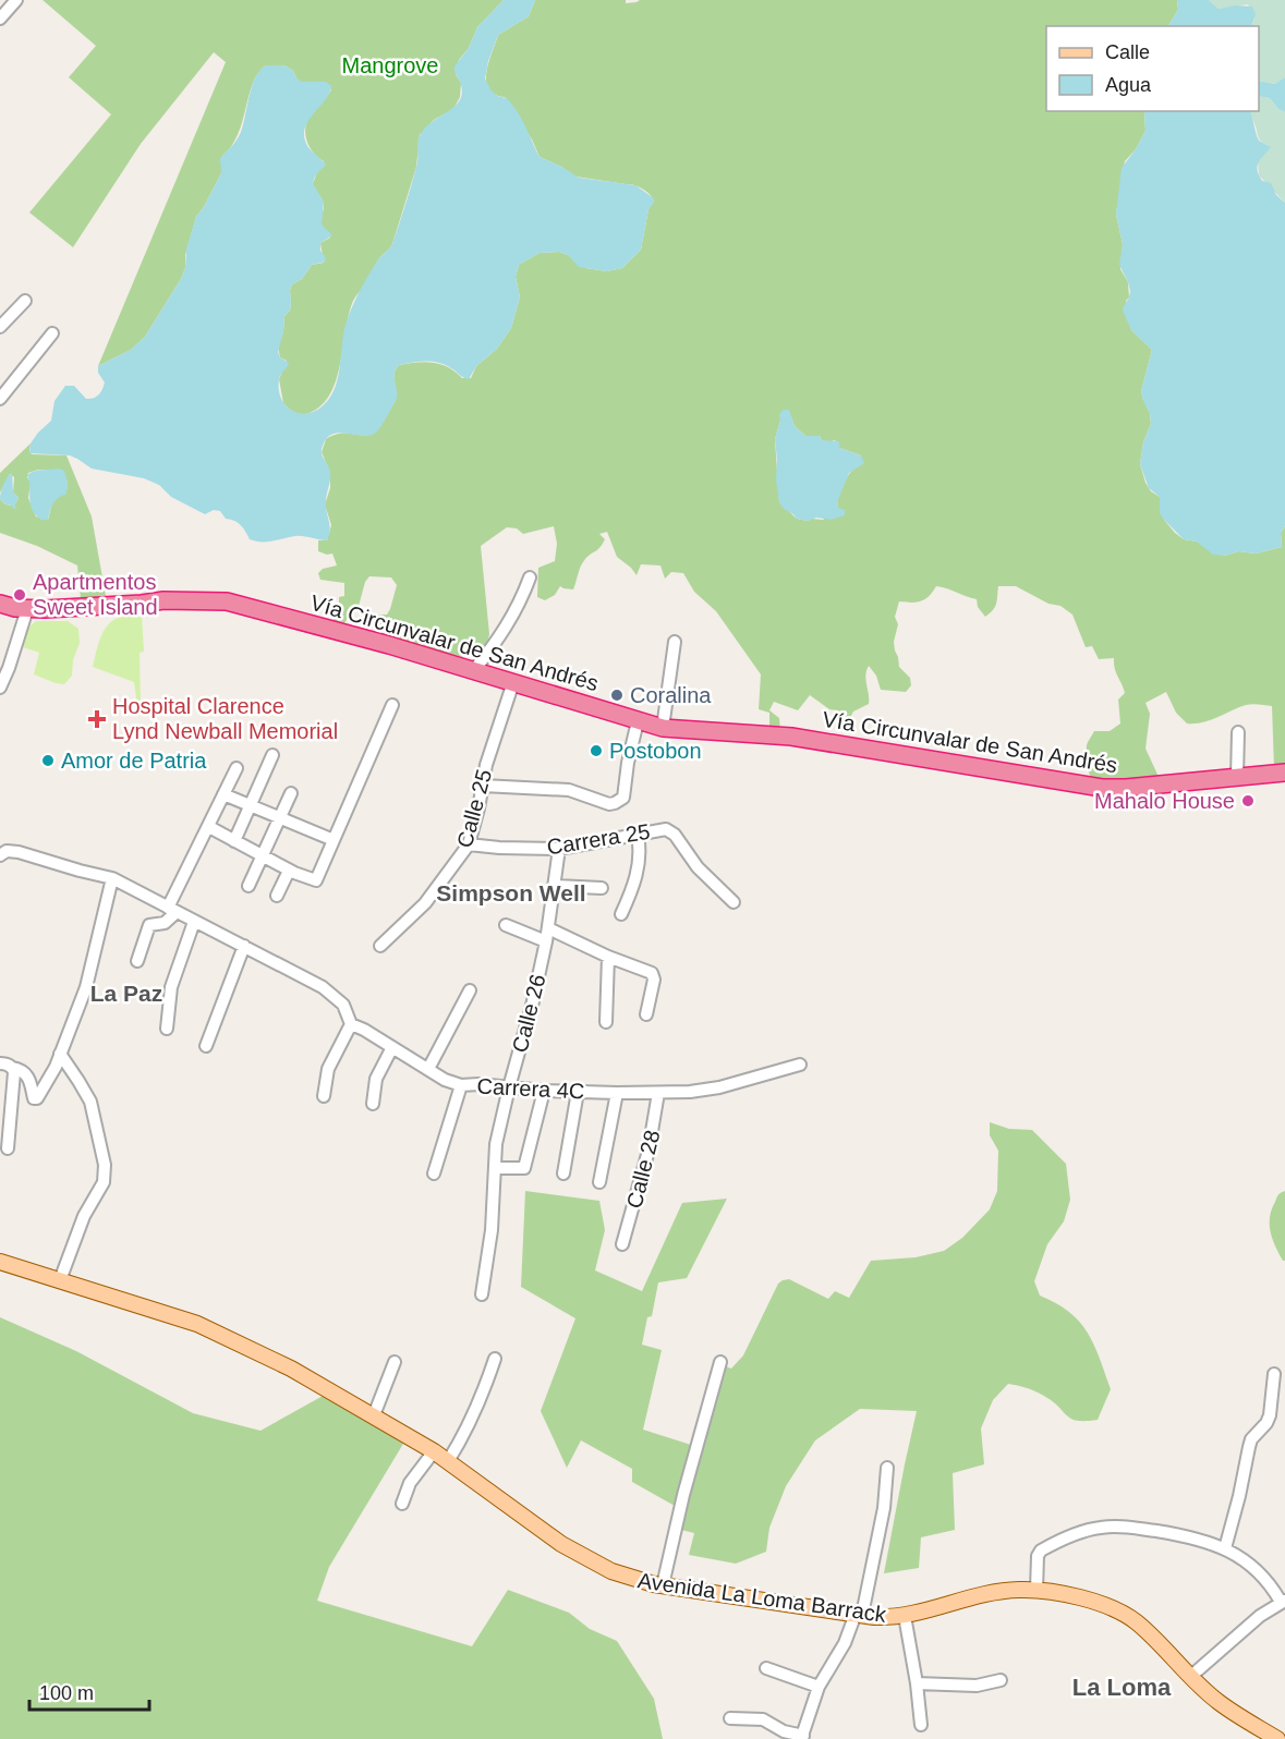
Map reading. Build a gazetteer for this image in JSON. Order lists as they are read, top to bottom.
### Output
{
  "streets": {
    "highway": ["Vía Circunvalar de San Andrés"],
    "main road": ["Avenida La Loma Barrack"],
    "street": [
      "Calle 25",
      "Carrera 25",
      "Calle 26",
      "Carrera 4C",
      "Calle 28"
    ]
  },
  "crossings": [
    ["Vía Circunvalar de San Andrés", "Calle 25"],
    ["Calle 25", "Carrera 25"],
    ["Carrera 25", "Calle 26"],
    ["Calle 26", "Carrera 4C"],
    ["Carrera 4C", "Calle 28"]
  ],
  "districts": ["Simpson Well", "La Paz", "La Loma"],
  "parks": ["Mangrove"],
  "places": {
    "other": [
      "Apartmentos Sweet Island",
      "Coralina",
      "Postobon",
      "Amor de Patria",
      "Mahalo House"
    ],
    "health": ["Hospital Clarence Lynd Newball Memorial"]
  },
  "legend": ["Calle", "Agua"],
  "scale_bar": "100 m"
}
